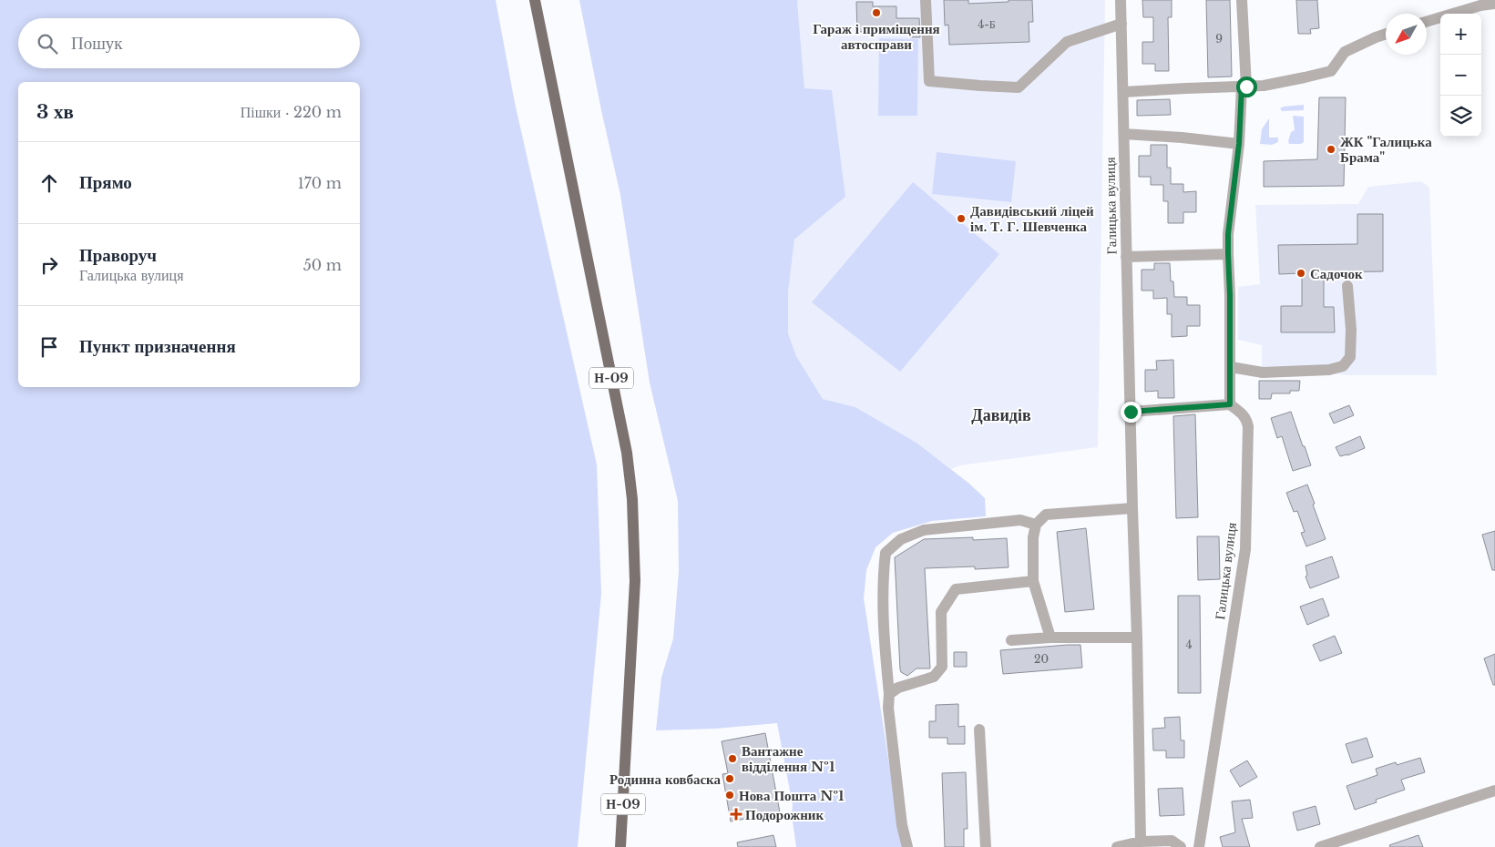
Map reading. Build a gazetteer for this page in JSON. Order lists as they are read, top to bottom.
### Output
{
  "streets": {
    "main road": ["Н-09"],
    "street": ["Галицька вулиця"]
  },
  "districts": ["Давидів"],
  "places": {
    "other": [
      "Гараж і приміщення автосправи",
      "ЖК \"Галицька Брама\"",
      "Давидівський ліцей ім. Т. Г. Шевченка",
      "Садочок",
      "Вантажне відділення №1",
      "Родинна ковбаска",
      "Нова Пошта №1"
    ],
    "health": ["Подорожник"]
  },
  "house_numbers": [
    "4-Б",
    "9",
    "4",
    "20"
  ],
  "north": "bottom left",
  "page": {
    "map_buttons": ["+", "−"],
    "search": "Пошук",
    "heading": ["3 хв", "Пішки · 220 m"],
    "list": [
      ["Прямо", "170 m"],
      ["Праворуч", "Галицька вулиця", "50 m"],
      "Пункт призначення"
    ]
  }
}
